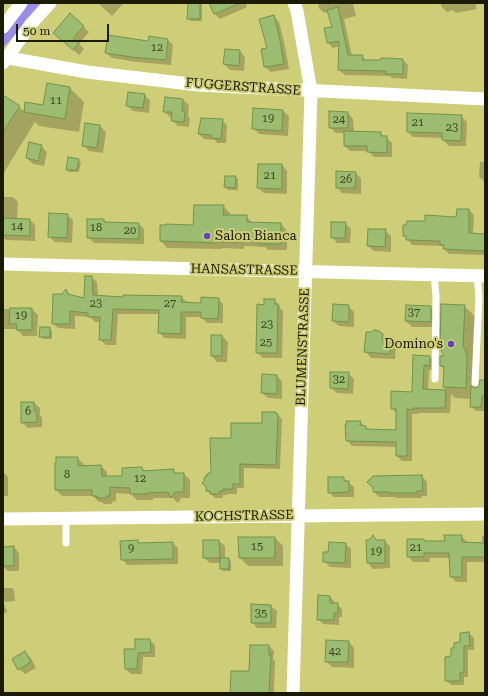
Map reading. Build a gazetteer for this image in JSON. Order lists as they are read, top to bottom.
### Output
{
  "streets": {
    "street": [
      "FUGGERSTRASSE",
      "HANSASTRASSE",
      "BLUMENSTRASSE",
      "KOCHSTRASSE"
    ]
  },
  "crossings": [
    ["FUGGERSTRASSE", "BLUMENSTRASSE"],
    ["HANSASTRASSE", "BLUMENSTRASSE"],
    ["BLUMENSTRASSE", "KOCHSTRASSE"]
  ],
  "places": ["Salon Bianca", "Domino's"],
  "house_numbers": [
    "12",
    "11",
    "19",
    "24",
    "21",
    "23",
    "21",
    "26",
    "14",
    "18",
    "20",
    "23",
    "27",
    "37",
    "19",
    "23",
    "25",
    "32",
    "6",
    "8",
    "12",
    "15",
    "21",
    "9",
    "19",
    "35",
    "42"
  ],
  "scale_bar": "50 m"
}
